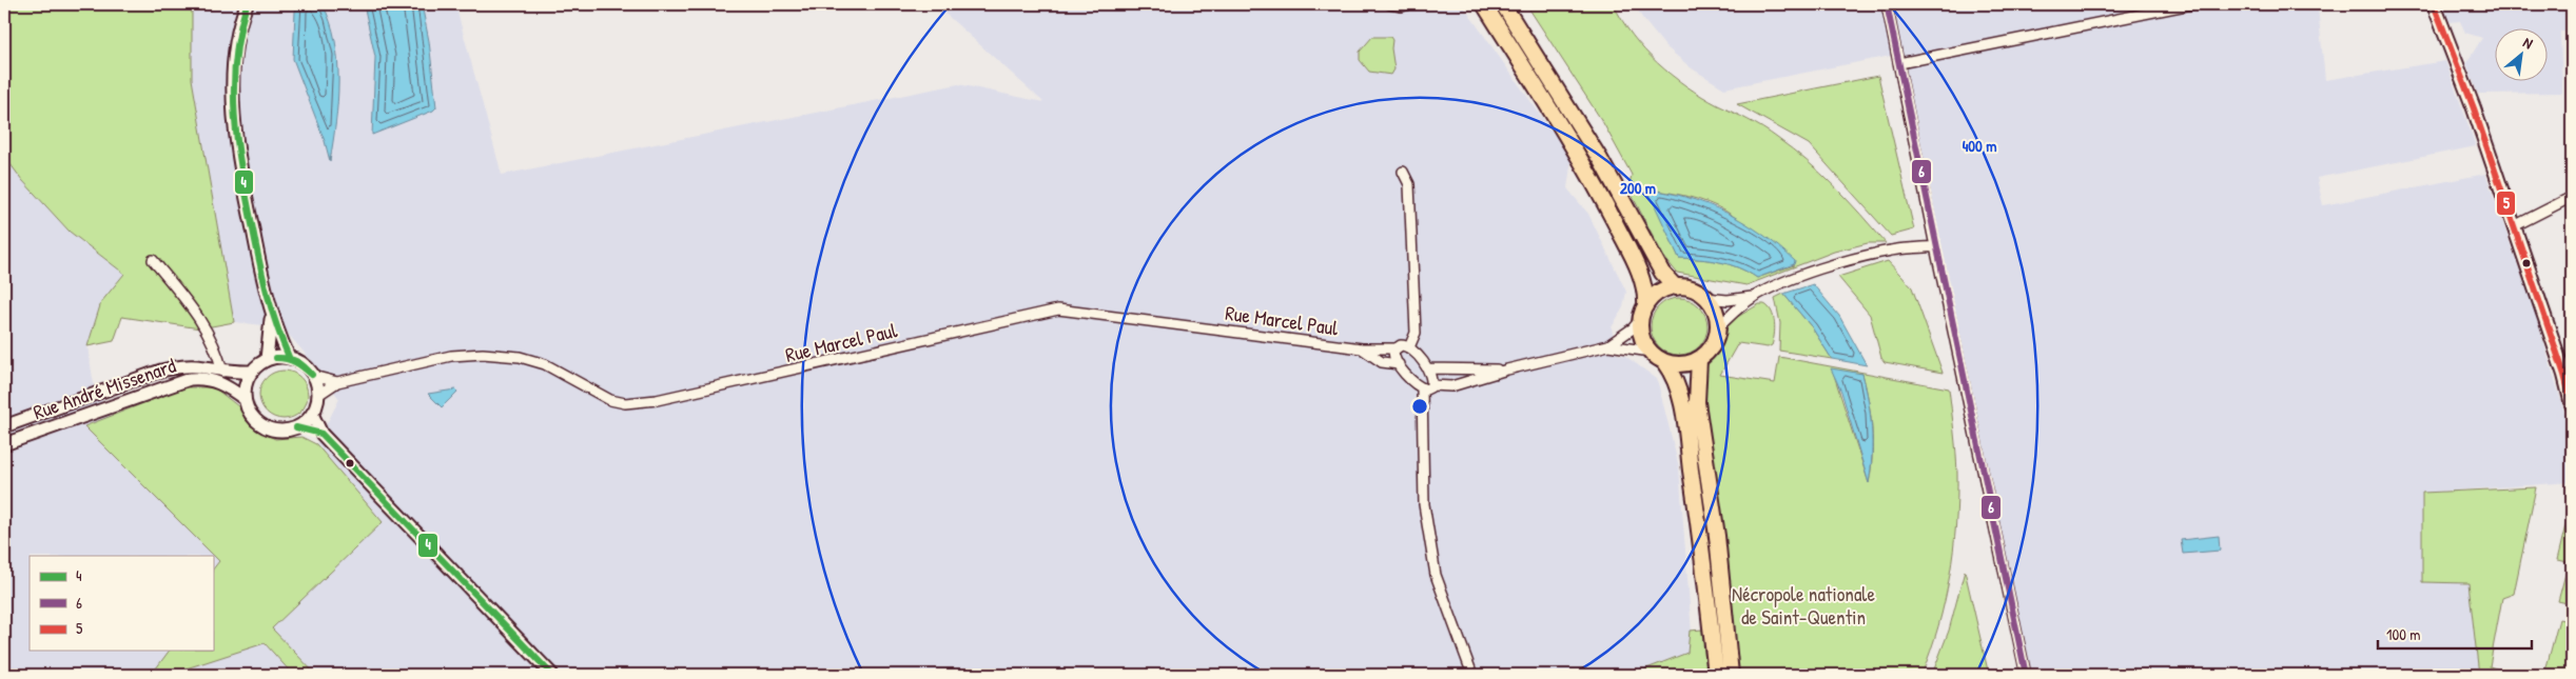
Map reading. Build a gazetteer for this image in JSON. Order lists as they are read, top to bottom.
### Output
{
  "streets": {
    "street": ["Rue Marcel Paul", "Rue André Missenard"]
  },
  "crossings": [
    ["Rue Marcel Paul", "Rue André Missenard"]
  ],
  "parks": ["Nécropole nationale de Saint-Quentin"],
  "lines": ["transit line 4", "transit line 6", "transit line 5"],
  "legend": ["4", "6", "5"],
  "scale_bar": "100 m",
  "north": "top right",
  "rings": ["400 m", "200 m"]
}
